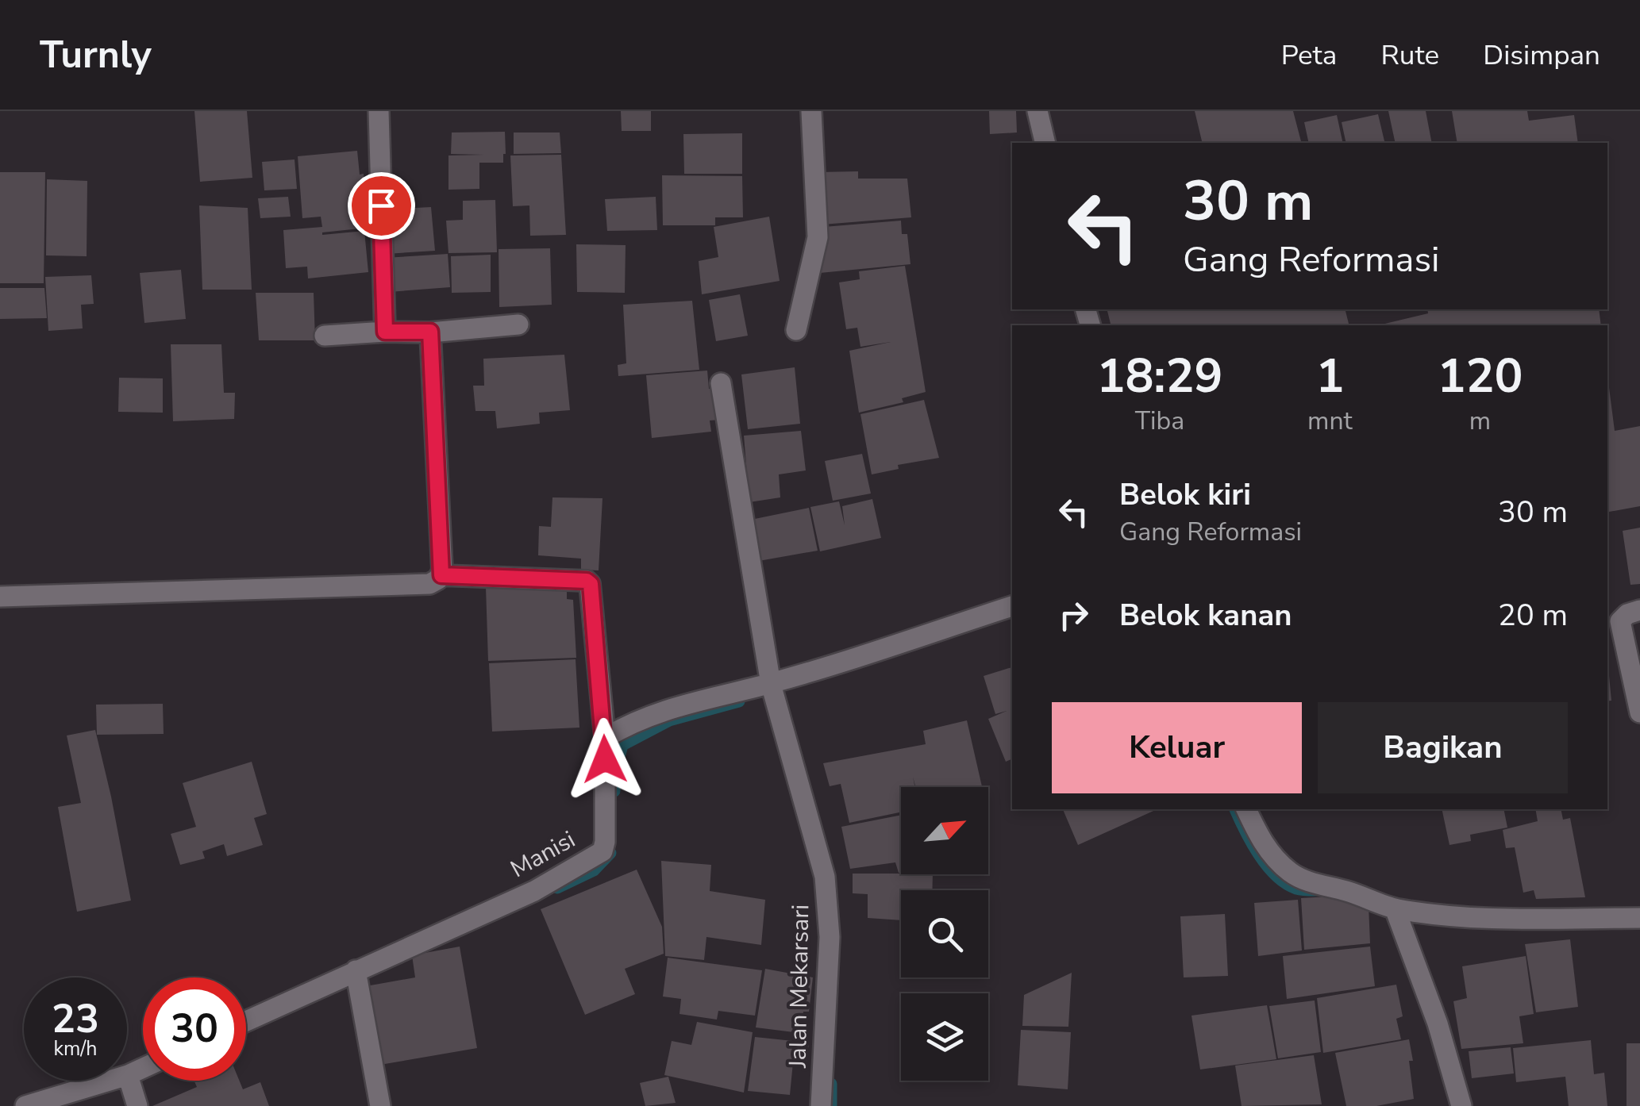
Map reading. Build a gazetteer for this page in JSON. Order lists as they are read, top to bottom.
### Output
{
  "streets": {
    "street": ["Manisi", "Jalan Mekarsari"]
  },
  "north": "top right",
  "page": {
    "header": "Turnly",
    "nav": ["Peta", "Rute", "Disimpan"],
    "turn": ["30 m", "Gang Reformasi"],
    "eta": [
      "18:29",
      "Tiba",
      "1",
      "mnt",
      "120",
      "m"
    ],
    "list": [
      {
        "name": "Belok kiri",
        "note": "Gang Reformasi",
        "value": "30 m"
      },
      {
        "name": "Belok kanan",
        "value": "20 m"
      }
    ],
    "buttons": ["Keluar", "Bagikan"],
    "speed": "23 km/h",
    "limit": "30"
  }
}
